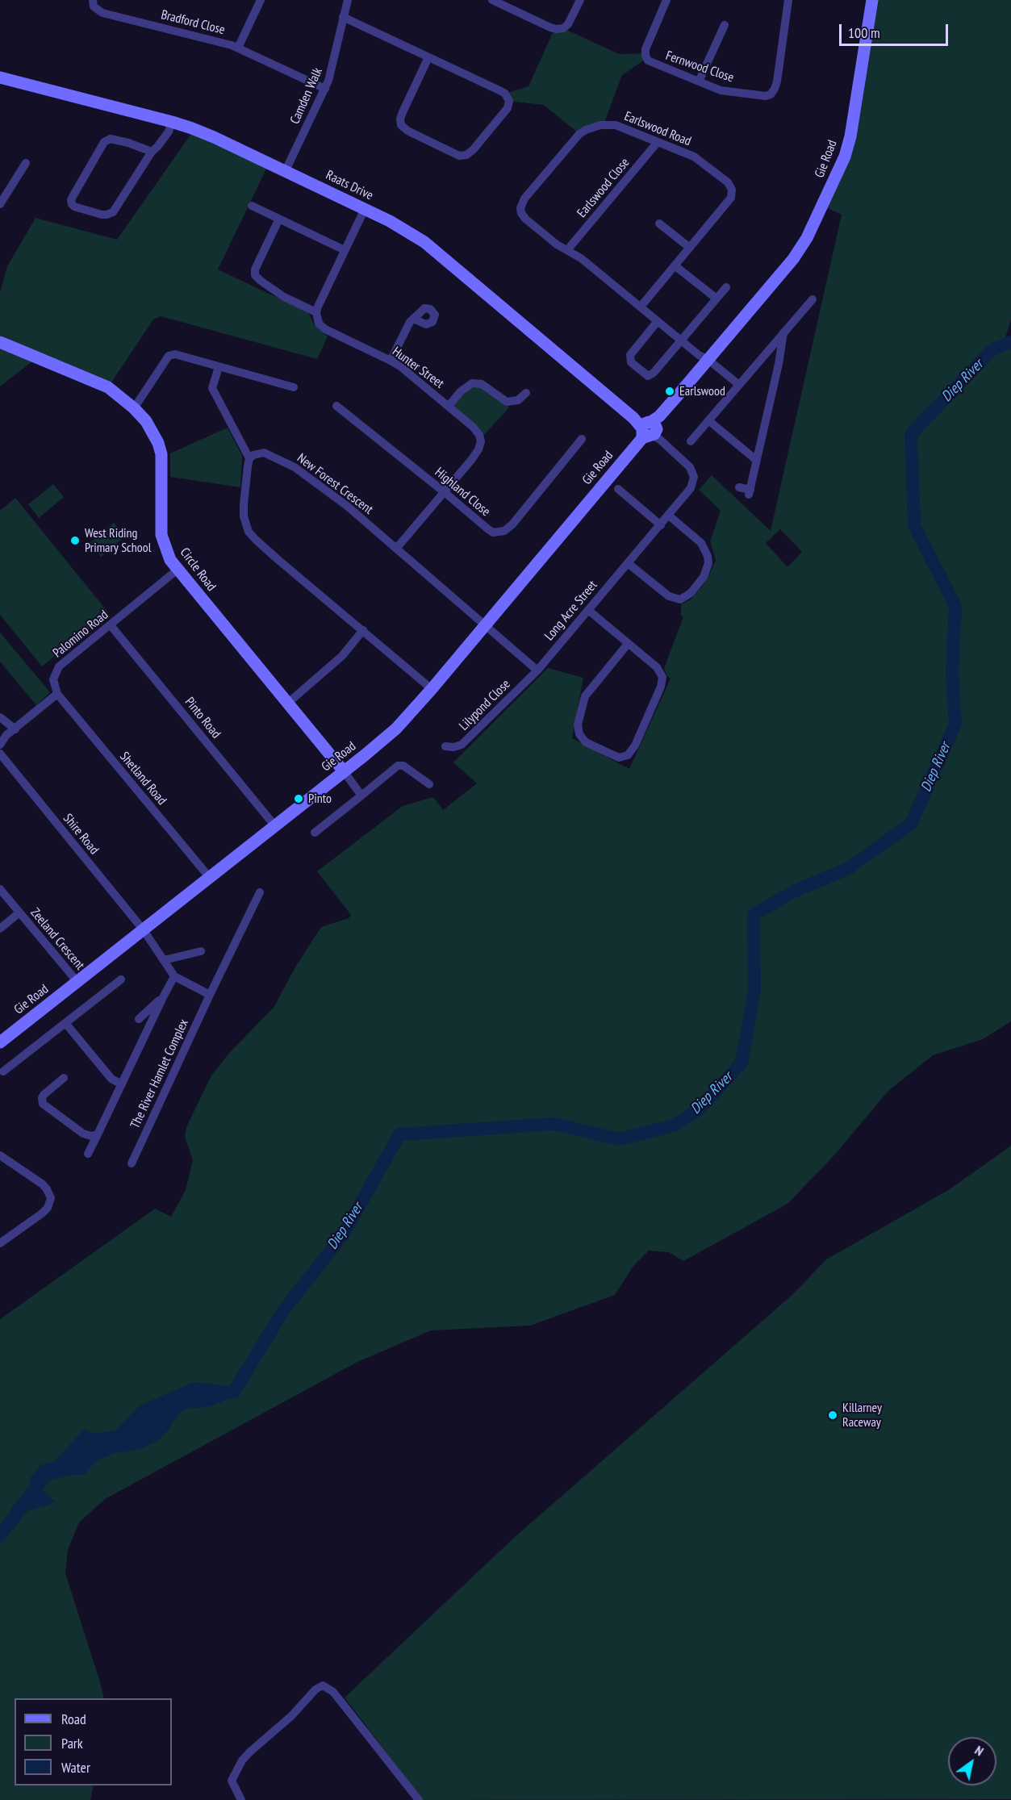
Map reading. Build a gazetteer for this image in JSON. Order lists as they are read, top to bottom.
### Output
{
  "streets": {
    "street": [
      "Bradford Close",
      "Fernwood Close",
      "Camden Walk",
      "Earlswood Road",
      "Gie Road",
      "Raats Drive",
      "Earlswood Close",
      "Hunter Street",
      "New Forest Crescent",
      "Highland Close",
      "Circle Road",
      "Long Acre Street",
      "Palomino Road",
      "Lilypond Close",
      "Pinto Road",
      "Shetland Road",
      "Shire Road",
      "Zeeland Crescent",
      "The River Hamlet Complex"
    ]
  },
  "crossings": [
    ["Bradford Close", "Camden Walk"],
    ["Camden Walk", "Raats Drive"],
    ["Earlswood Road", "Gie Road"],
    ["Earlswood Road", "Earlswood Close"],
    ["Gie Road", "Raats Drive"],
    ["Gie Road", "New Forest Crescent"],
    ["Gie Road", "Circle Road"],
    ["Gie Road", "Long Acre Street"],
    ["Gie Road", "Pinto Road"],
    ["Gie Road", "Shetland Road"],
    ["Gie Road", "Shire Road"],
    ["Gie Road", "Zeeland Crescent"],
    ["Raats Drive", "Long Acre Street"],
    ["Hunter Street", "New Forest Crescent"],
    ["Hunter Street", "Highland Close"],
    ["Circle Road", "Palomino Road"],
    ["Long Acre Street", "Lilypond Close"],
    ["Palomino Road", "Pinto Road"],
    ["Palomino Road", "Shetland Road"]
  ],
  "water": ["Diep River"],
  "places": [
    "Earlswood",
    "West Riding Primary School",
    "Pinto",
    "Killarney Raceway"
  ],
  "legend": ["Road", "Park", "Water"],
  "scale_bar": "100 m",
  "north": "top right"
}
